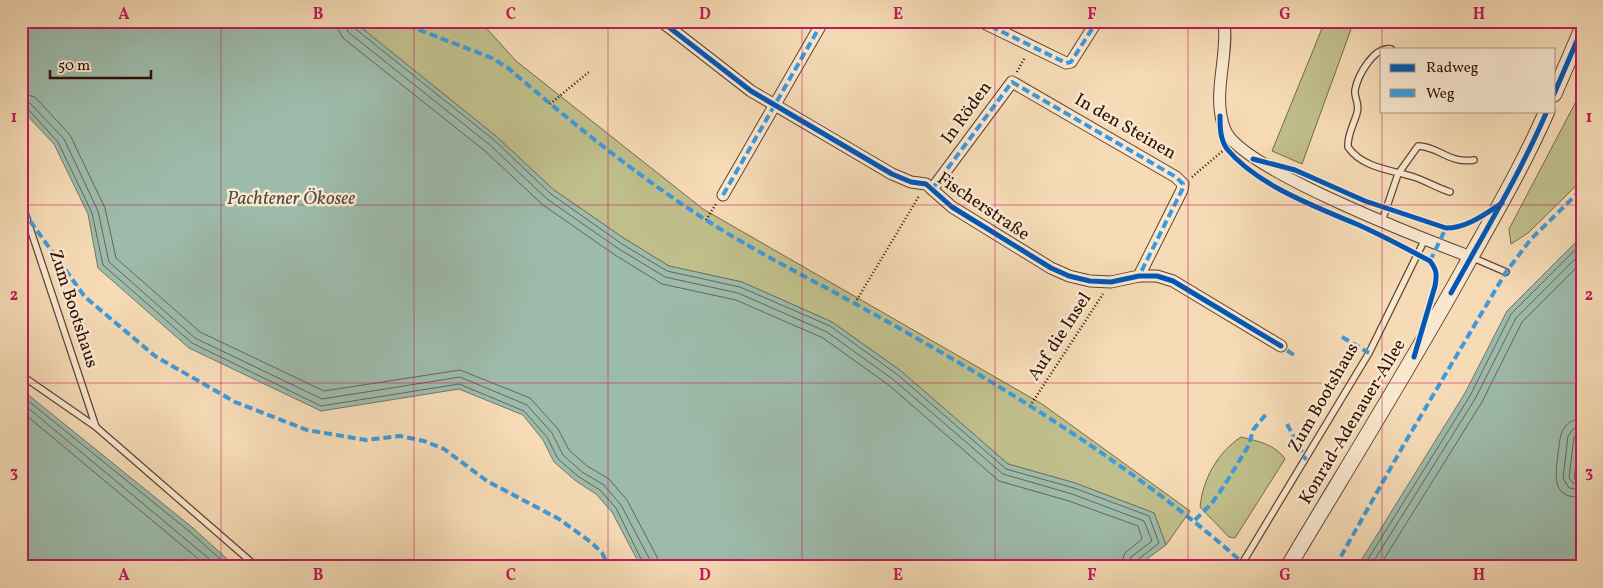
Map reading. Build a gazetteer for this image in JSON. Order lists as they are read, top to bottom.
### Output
{
  "streets": {
    "street": [
      "In Röden",
      "In den Steinen",
      "Fischerstraße",
      "Konrad-Adenauer-Allee"
    ],
    "lane": ["Zum Bootshaus"],
    "path": ["Auf die Insel"]
  },
  "crossings": [
    ["In Röden", "In den Steinen"],
    ["In Röden", "Fischerstraße"],
    ["In den Steinen", "Fischerstraße"],
    ["Fischerstraße", "Auf die Insel"]
  ],
  "water": ["Pachtener Ökosee"],
  "legend": ["Radweg", "Weg"],
  "scale_bar": "50 m",
  "grid": {
    "columns": [
      "A",
      "B",
      "C",
      "D",
      "E",
      "F",
      "G",
      "H"
    ],
    "rows": ["1", "2", "3"]
  }
}
